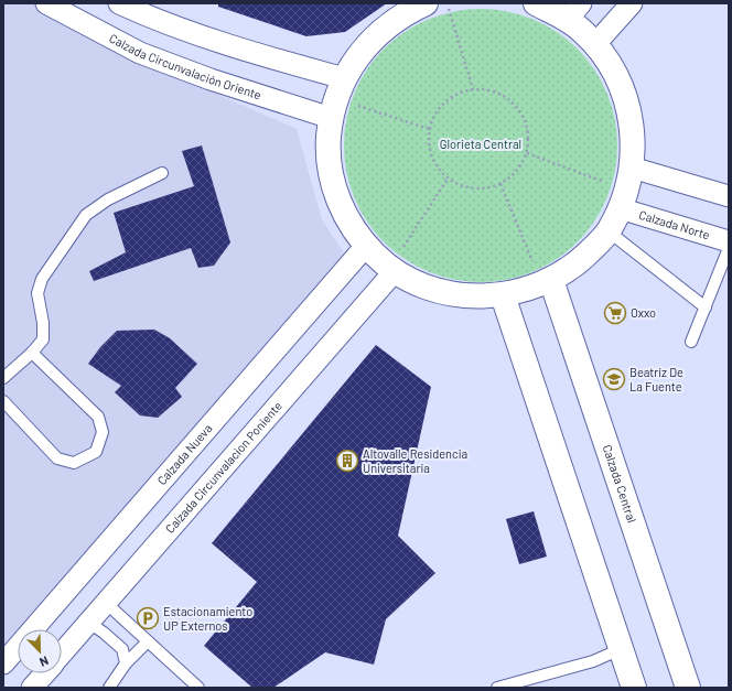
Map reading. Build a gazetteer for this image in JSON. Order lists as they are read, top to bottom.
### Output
{
  "streets": {
    "street": [
      "Calzada Circunvalación Oriente",
      "Calzada Norte",
      "Calzada Nueva",
      "Calzada Circunvalacion Poniente",
      "Calzada Central"
    ]
  },
  "parks": ["Glorieta Central"],
  "places": {
    "supermarket": ["Oxxo"],
    "school or university": ["Beatriz De La Fuente"],
    "building": ["Altovalle Residencia Universitaria"],
    "parking": ["Estacionamiento UP Externos"]
  },
  "north": "bottom right"
}
